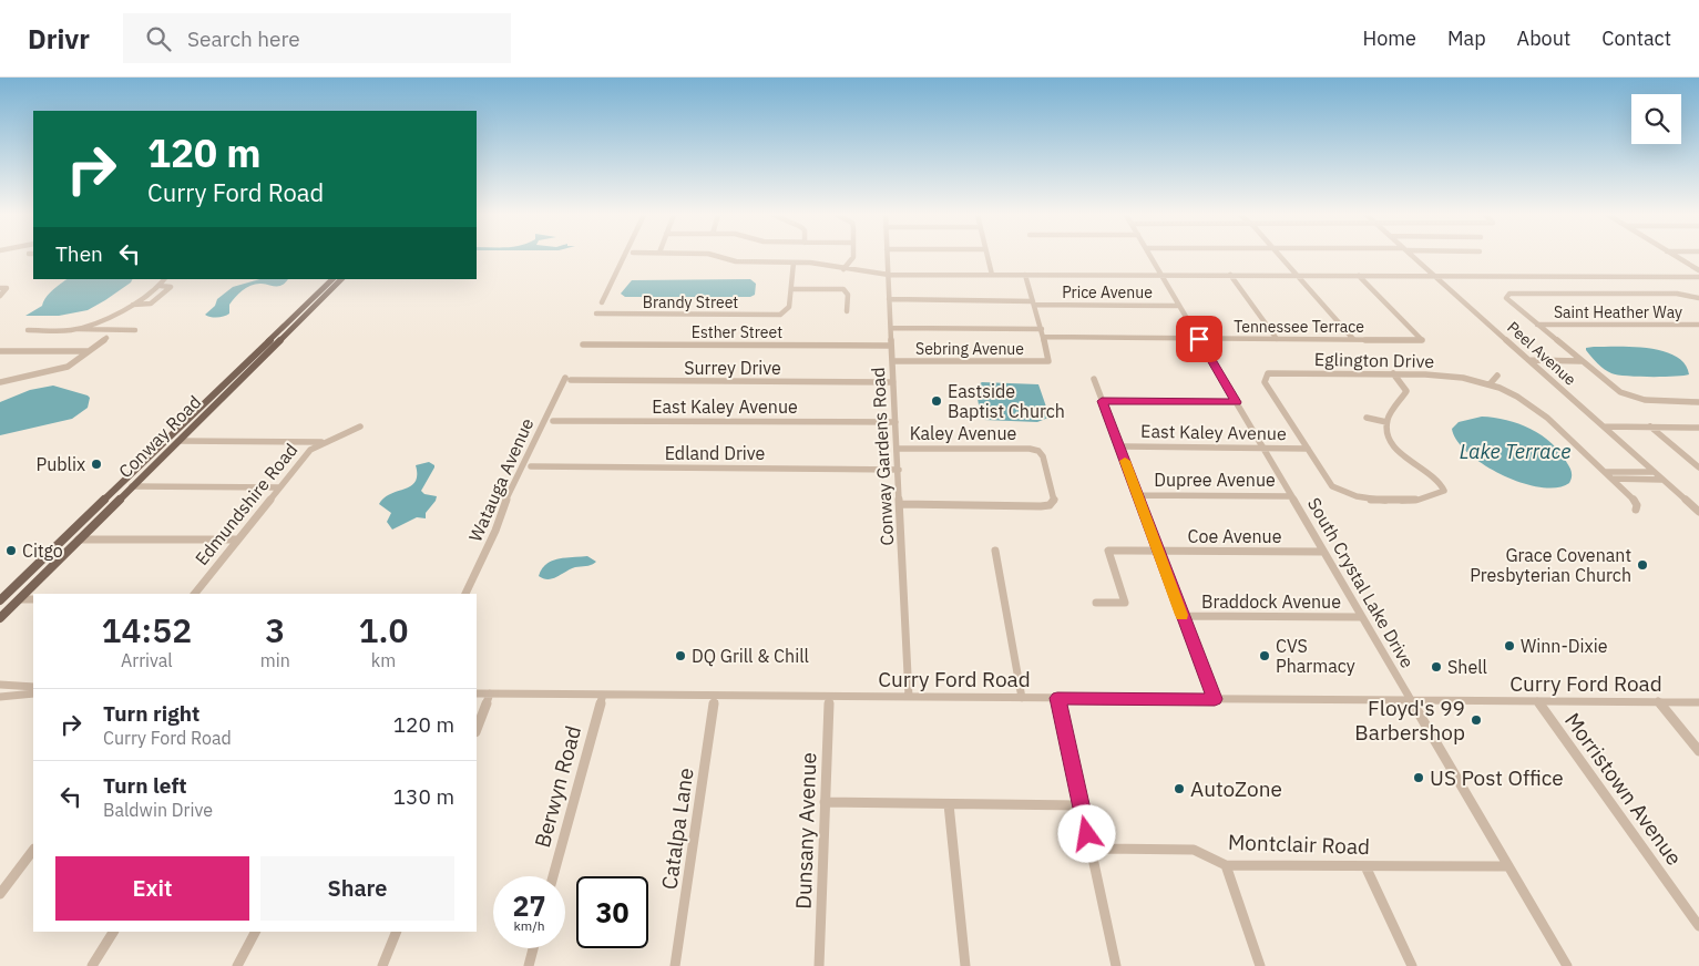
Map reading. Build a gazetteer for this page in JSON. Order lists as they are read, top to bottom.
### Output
{
  "streets": {
    "main road": ["Conway Road"],
    "street": [
      "Price Avenue",
      "Brandy Street",
      "Saint Heather Way",
      "Tennessee Terrace",
      "Esther Street",
      "Sebring Avenue",
      "Peel Avenue",
      "Eglington Drive",
      "Surrey Drive",
      "East Kaley Avenue",
      "Kaley Avenue",
      "Edland Drive",
      "Conway Gardens Road",
      "Watauga Avenue",
      "Dupree Avenue",
      "Edmundshire Road",
      "Coe Avenue",
      "South Crystal Lake Drive",
      "Braddock Avenue",
      "Curry Ford Road",
      "Berwyn Road",
      "Morristown Avenue",
      "Catalpa Lane",
      "Dunsany Avenue",
      "Montclair Road"
    ]
  },
  "crossings": [
    ["Price Avenue", "Conway Gardens Road"],
    ["Price Avenue", "South Crystal Lake Drive"],
    ["Tennessee Terrace", "Sebring Avenue"],
    ["Tennessee Terrace", "South Crystal Lake Drive"],
    ["Esther Street", "Conway Gardens Road"],
    ["Sebring Avenue", "Conway Gardens Road"],
    ["Eglington Drive", "East Kaley Avenue"],
    ["Surrey Drive", "Conway Gardens Road"],
    ["Surrey Drive", "Watauga Avenue"],
    ["East Kaley Avenue", "Conway Gardens Road"],
    ["East Kaley Avenue", "South Crystal Lake Drive"],
    ["Kaley Avenue", "Conway Gardens Road"],
    ["Edland Drive", "Conway Gardens Road"],
    ["Conway Gardens Road", "Curry Ford Road"],
    ["Dupree Avenue", "South Crystal Lake Drive"],
    ["Coe Avenue", "South Crystal Lake Drive"],
    ["South Crystal Lake Drive", "Braddock Avenue"],
    ["South Crystal Lake Drive", "Curry Ford Road"],
    ["South Crystal Lake Drive", "Montclair Road"],
    ["Curry Ford Road", "Berwyn Road"],
    ["Curry Ford Road", "Morristown Avenue"],
    ["Curry Ford Road", "Catalpa Lane"],
    ["Curry Ford Road", "Dunsany Avenue"]
  ],
  "water": ["Lake Terrace"],
  "places": [
    "Eastside Baptist Church",
    "Publix",
    "Citgo",
    "Grace Covenant Presbyterian Church",
    "Winn-Dixie",
    "DQ Grill & Chill",
    "CVS Pharmacy",
    "Shell",
    "Floyd's 99 Barbershop",
    "US Post Office",
    "AutoZone"
  ],
  "page": {
    "header": "Drivr",
    "search": "Search here",
    "nav": [
      "Home",
      "Map",
      "About",
      "Contact"
    ],
    "turn": ["120 m", "Curry Ford Road"],
    "then": "Then",
    "eta": [
      "14:52",
      "Arrival",
      "3",
      "min",
      "1.0",
      "km"
    ],
    "list": [
      {
        "name": "Turn right",
        "note": "Curry Ford Road",
        "value": "120 m"
      },
      {
        "name": "Turn left",
        "note": "Baldwin Drive",
        "value": "130 m"
      }
    ],
    "buttons": ["Exit", "Share"],
    "speed": "27 km/h",
    "limit": "30"
  }
}
